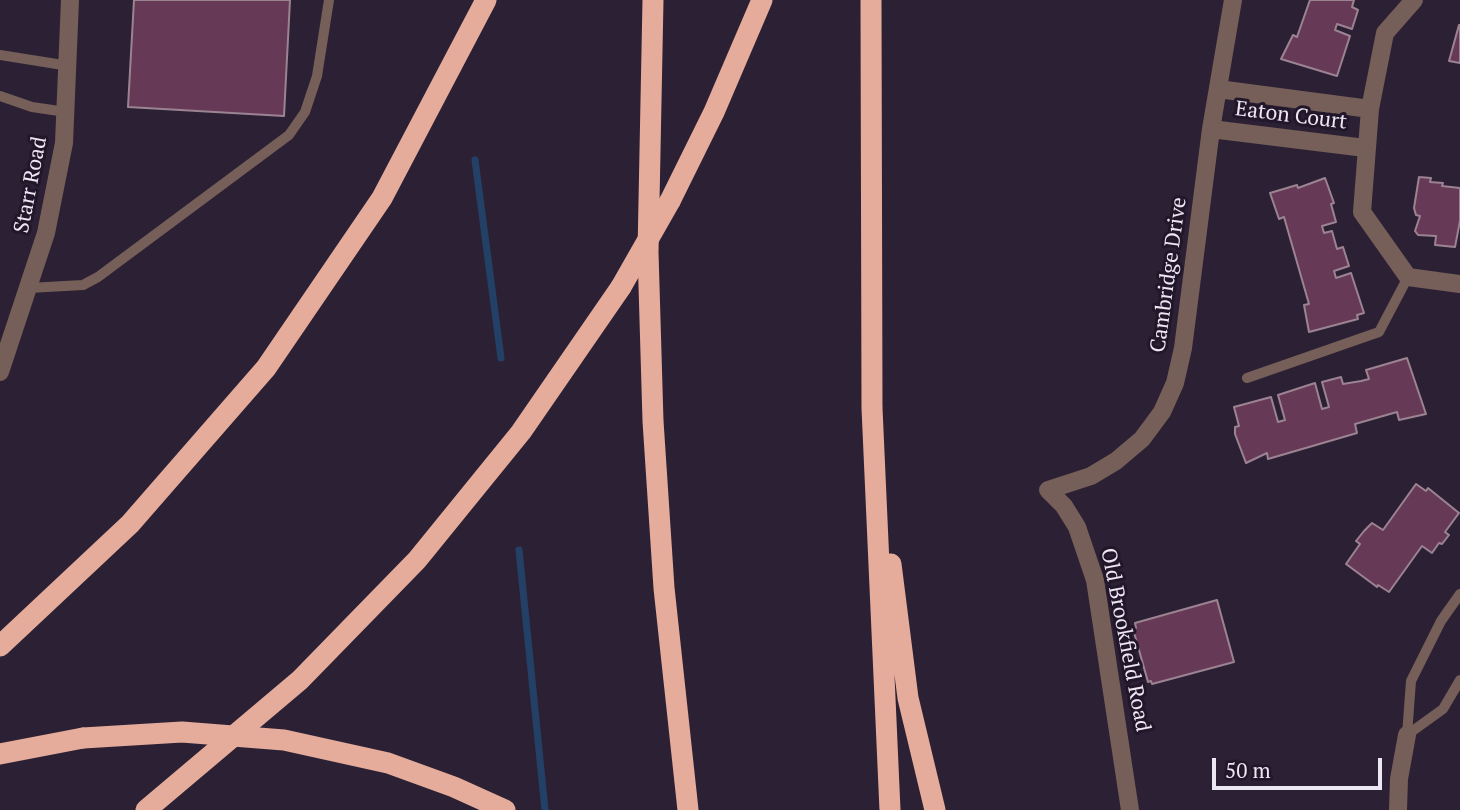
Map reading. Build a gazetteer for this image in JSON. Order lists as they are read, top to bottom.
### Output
{
  "streets": {
    "street": [
      "Eaton Court",
      "Starr Road",
      "Cambridge Drive",
      "Old Brookfield Road"
    ]
  },
  "crossings": [
    ["Eaton Court", "Cambridge Drive"],
    ["Cambridge Drive", "Old Brookfield Road"]
  ],
  "scale_bar": "50 m"
}
